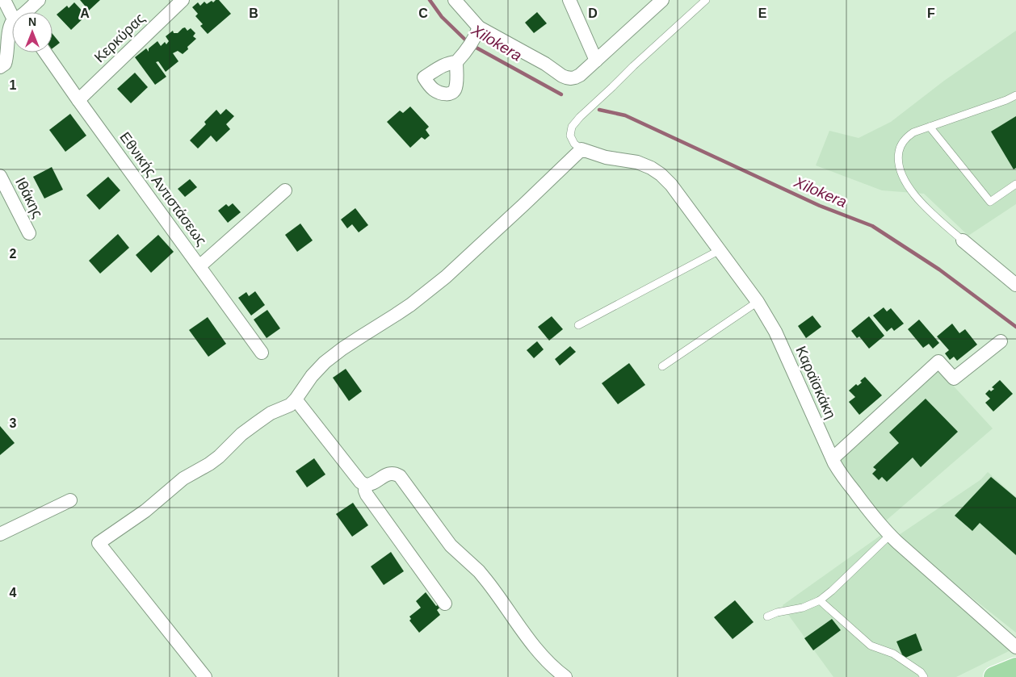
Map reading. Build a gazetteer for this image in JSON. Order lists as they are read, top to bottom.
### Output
{
  "streets": {
    "street": [
      "Κερκύρας",
      "Εθνικής Αντιστάσεως",
      "Ιθάκης",
      "Καραϊσκάκη"
    ]
  },
  "crossings": [
    ["Κερκύρας", "Εθνικής Αντιστάσεως"]
  ],
  "water": ["Xilokera"],
  "north": "top",
  "grid": {
    "columns": [
      "A",
      "B",
      "C",
      "D",
      "E",
      "F"
    ],
    "rows": [
      "1",
      "2",
      "3",
      "4"
    ]
  }
}
